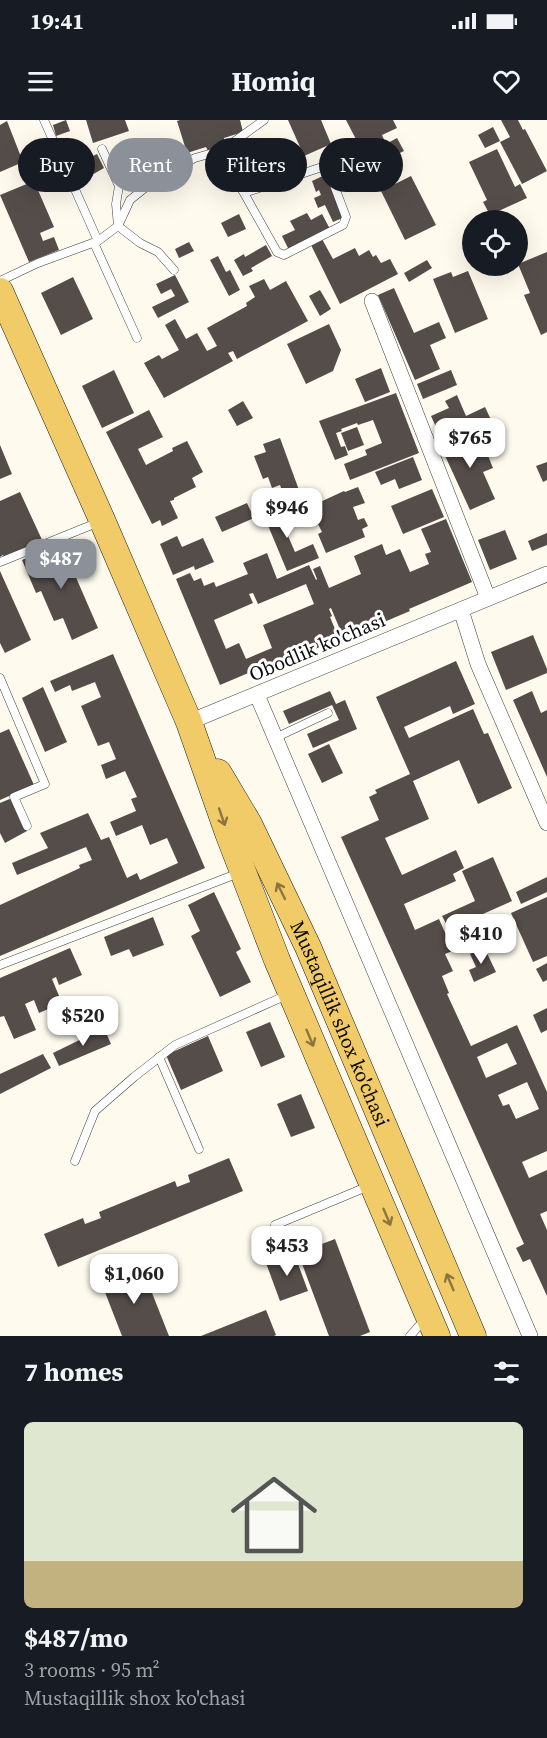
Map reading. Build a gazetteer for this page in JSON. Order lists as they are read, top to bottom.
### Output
{
  "streets": {
    "main road": ["Mustaqillik shox ko'chasi"],
    "street": ["Obodlik ko'chasi"]
  },
  "crossings": [
    ["Obodlik ko'chasi", "Mustaqillik shox ko'chasi"]
  ],
  "page": {
    "status": "19:41",
    "header": "Homiq",
    "chip": [
      "Buy",
      "Rent",
      "Filters",
      "New"
    ],
    "price": [
      "$765",
      "$946",
      "$487",
      "$410",
      "$520",
      "$453",
      "$1,060"
    ],
    "heading": "7 homes",
    "list": [
      {
        "name": "$487/mo",
        "note": "3 rooms · 95 m² · Mustaqillik shox ko'chasi"
      }
    ]
  }
}
